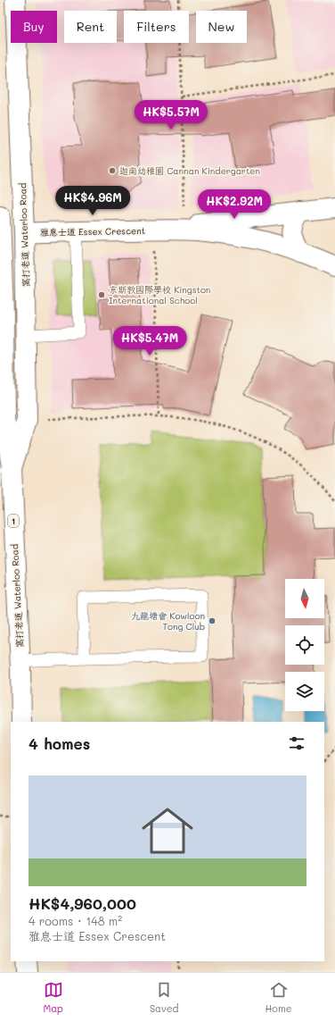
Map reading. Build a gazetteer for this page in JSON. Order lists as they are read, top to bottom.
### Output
{
  "streets": {
    "main road": ["雅息士道 Essex Crescent", "窩打老道 Waterloo Road", "1"]
  },
  "crossings": [
    ["雅息士道 Essex Crescent", "窩打老道 Waterloo Road"]
  ],
  "places": ["迦南幼稚園 Cannan Kindergarten", "京斯敦國際學校 Kingston International School", "九龍塘會 Kowloon Tong Club"],
  "north": "bottom",
  "page": {
    "chip": [
      "Buy",
      "Rent",
      "Filters",
      "New"
    ],
    "price": [
      "HK$5.57M",
      "HK$4.96M",
      "HK$2.92M",
      "HK$5.47M"
    ],
    "heading": "4 homes",
    "list": [
      {
        "name": "HK$4,960,000",
        "note": "4 rooms · 148 m² · 雅息士道 Essex Crescent"
      }
    ],
    "tabs": ["Map", "Saved", "Home"]
  }
}
